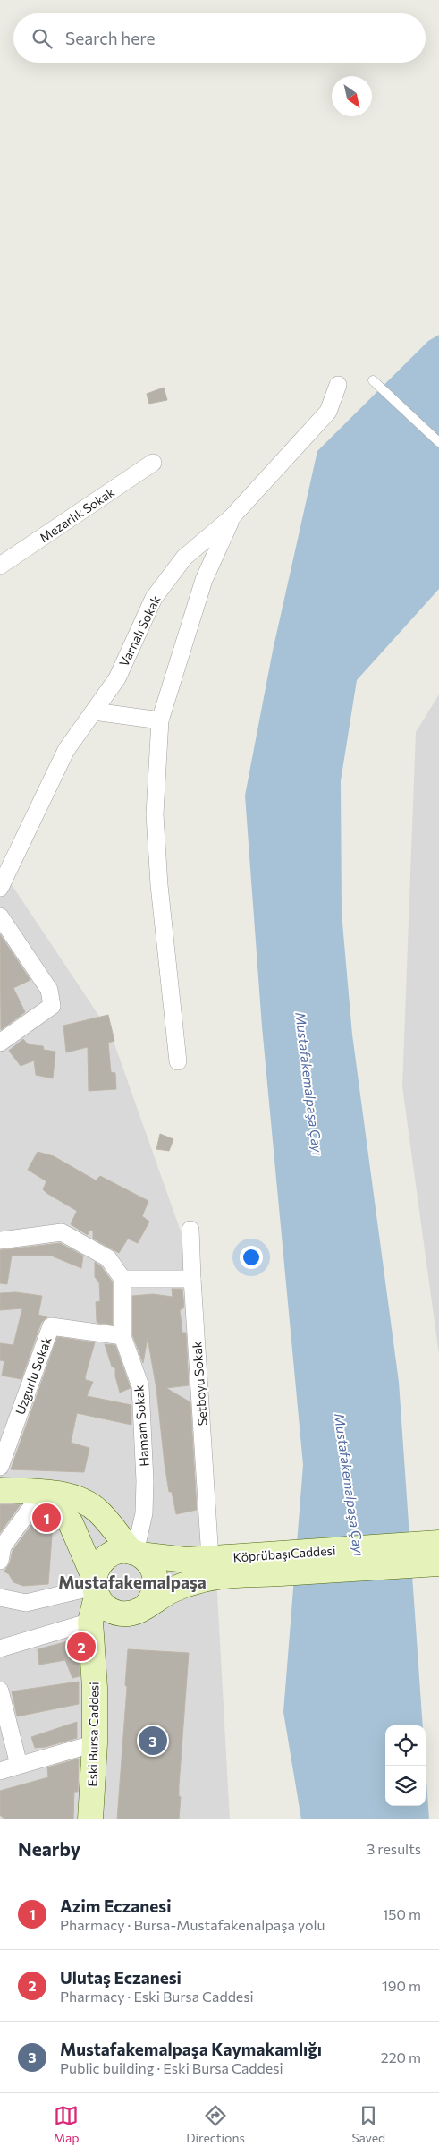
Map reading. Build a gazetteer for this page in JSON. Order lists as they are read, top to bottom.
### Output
{
  "streets": {
    "main road": ["KöprübaşıCaddesi", "Eski Bursa Caddesi"],
    "street": [
      "Mezarlık Sokak",
      "Varnalı Sokak",
      "Uzgurlu Sokak",
      "Setboyu Sokak",
      "Hamam Sokak"
    ]
  },
  "crossings": [
    ["Uzgurlu Sokak", "Hamam Sokak"],
    ["Setboyu Sokak", "KöprübaşıCaddesi"],
    ["Hamam Sokak", "Eski Bursa Caddesi"]
  ],
  "districts": ["Mustafakemalpaşa"],
  "water": ["Mustafakemalpaşa Çayı"],
  "north": "bottom right",
  "page": {
    "search": "Search here",
    "pins": ["1", "2", "3"],
    "heading": ["Nearby", "3 results"],
    "list": [
      {
        "mark": "1",
        "name": "Azim Eczanesi",
        "note": "Pharmacy · Bursa-Mustafakenalpaşa yolu",
        "value": "150 m"
      },
      {
        "mark": "2",
        "name": "Ulutaş Eczanesi",
        "note": "Pharmacy · Eski Bursa Caddesi",
        "value": "190 m"
      },
      {
        "mark": "3",
        "name": "Mustafakemalpaşa Kaymakamlığı",
        "note": "Public building · Eski Bursa Caddesi",
        "value": "220 m"
      }
    ],
    "nav": ["Map", "Directions", "Saved"]
  }
}
